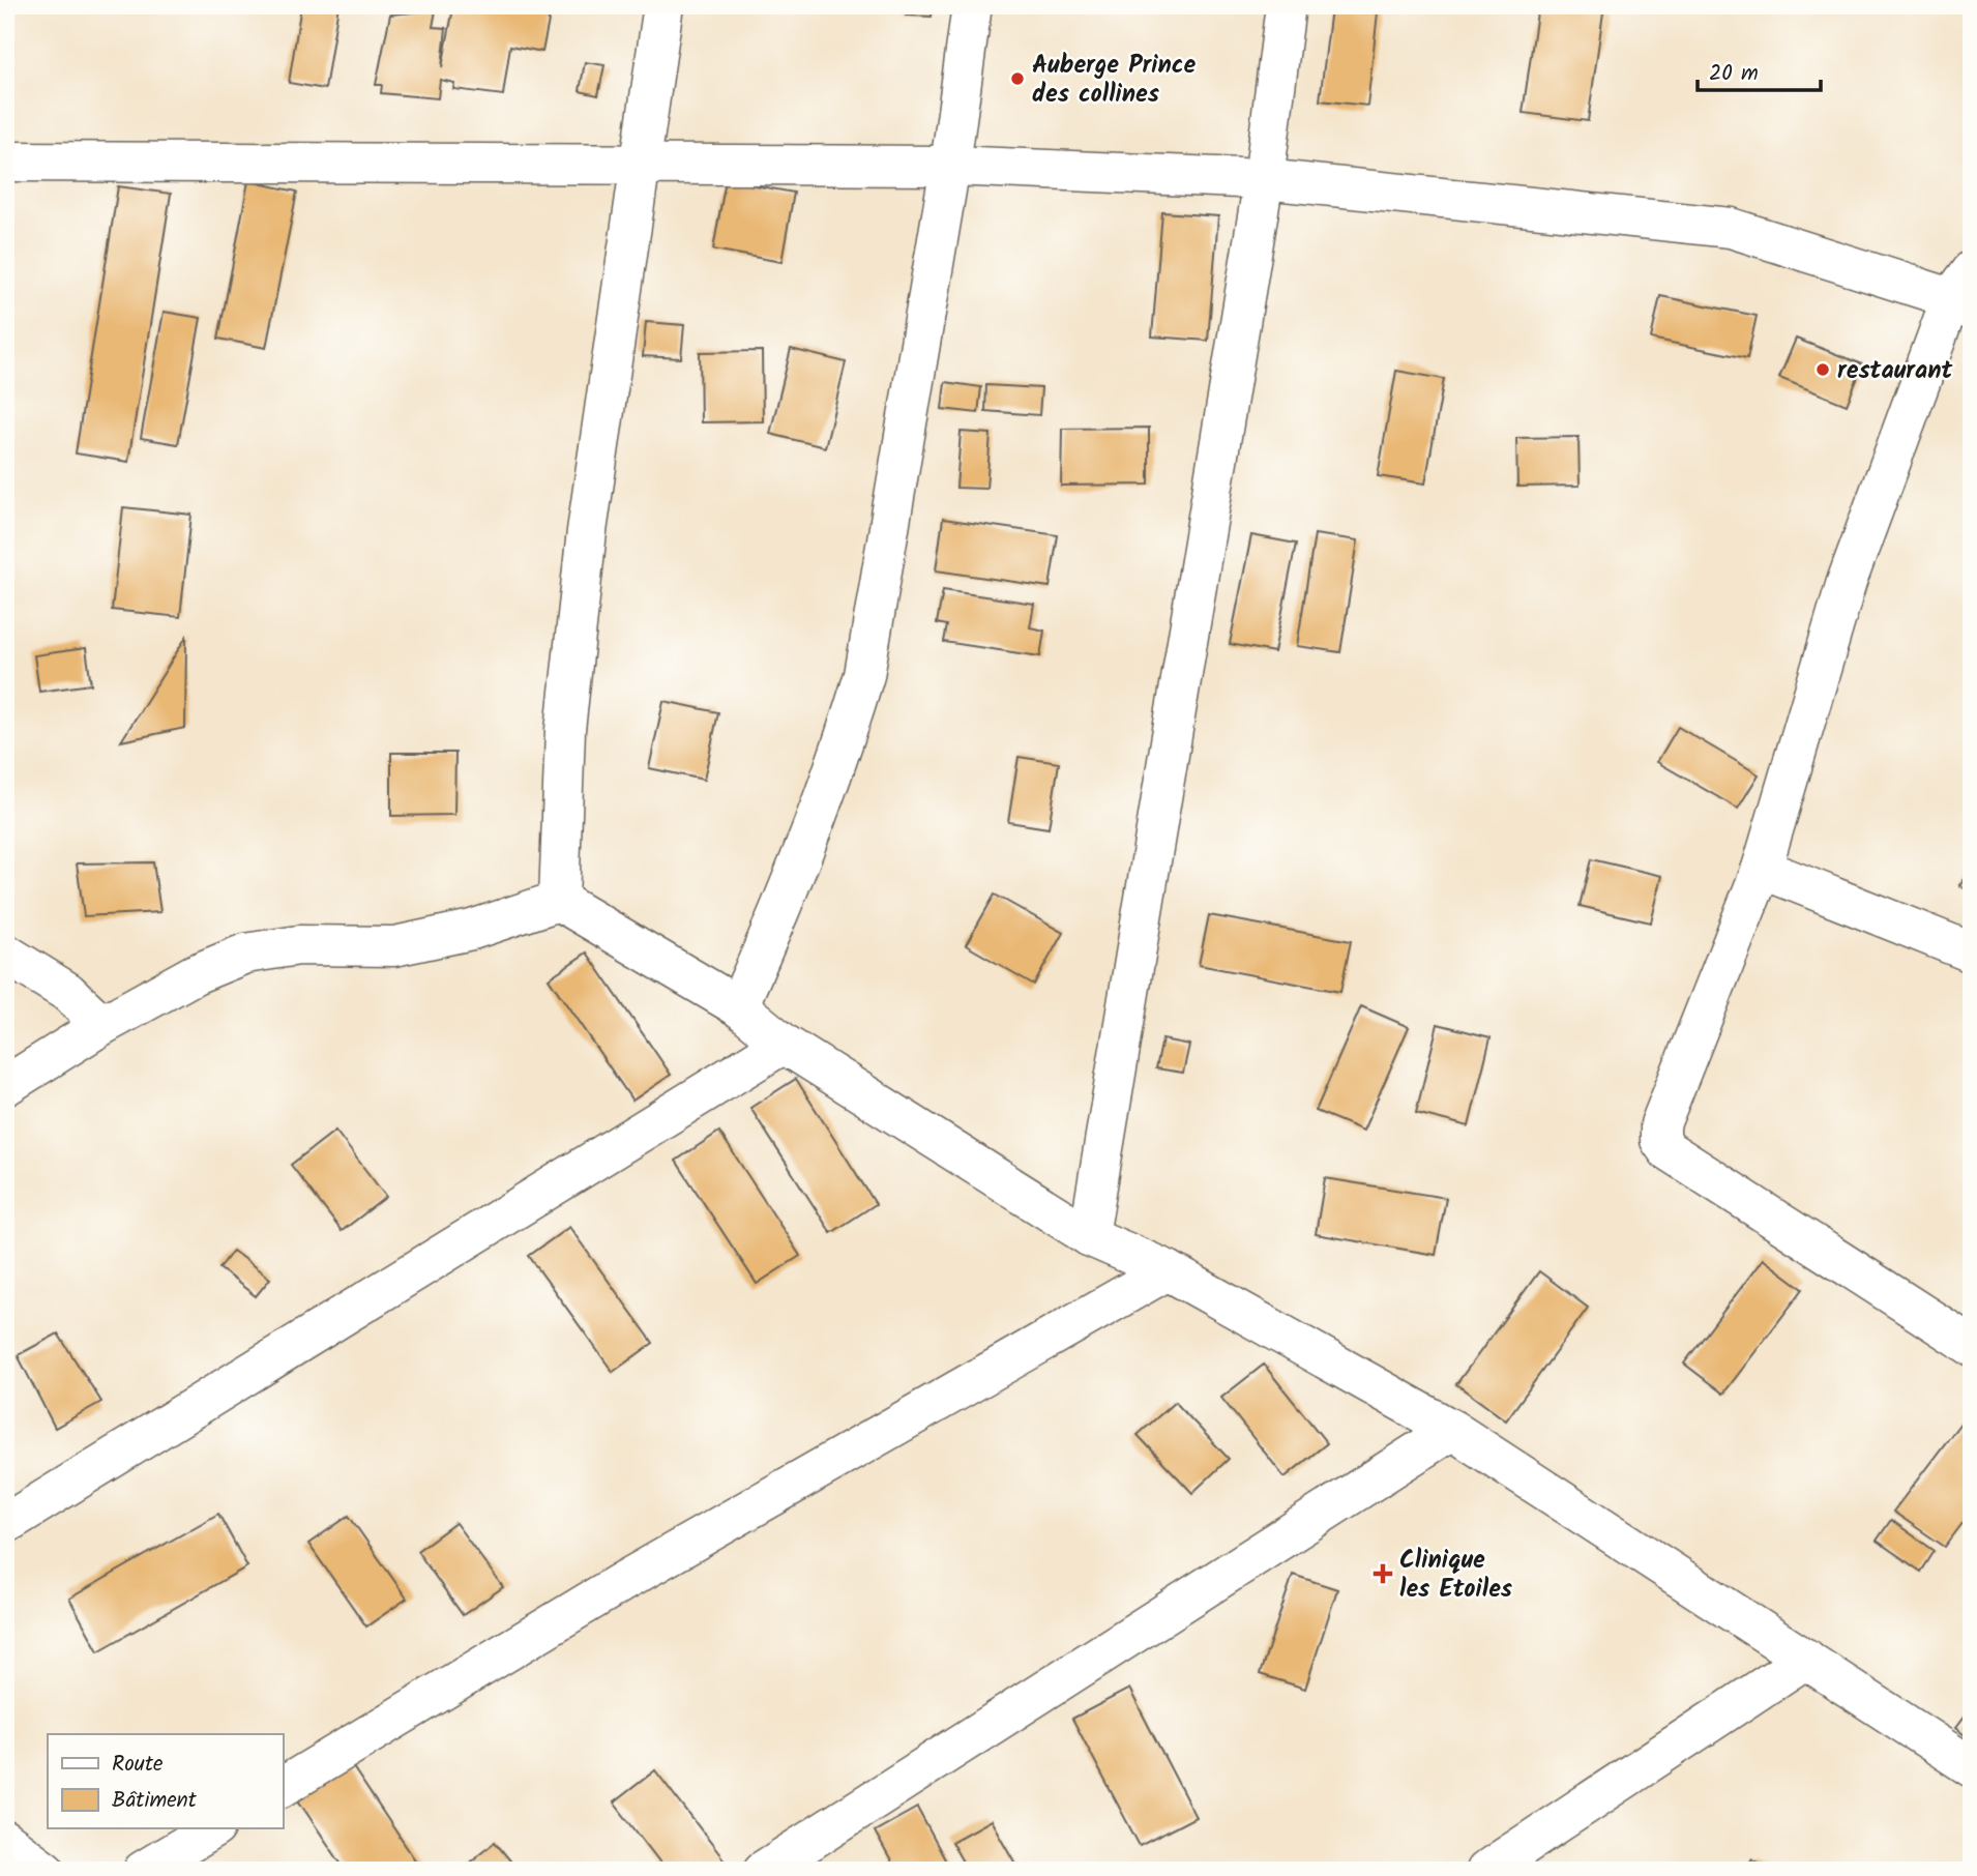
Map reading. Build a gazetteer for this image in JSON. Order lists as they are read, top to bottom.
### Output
{
  "places": {
    "other": ["Auberge Prince des collines", "restaurant"],
    "health": ["Clinique les Etoiles"]
  },
  "legend": ["Route", "Bâtiment"],
  "scale_bar": "20 m"
}
